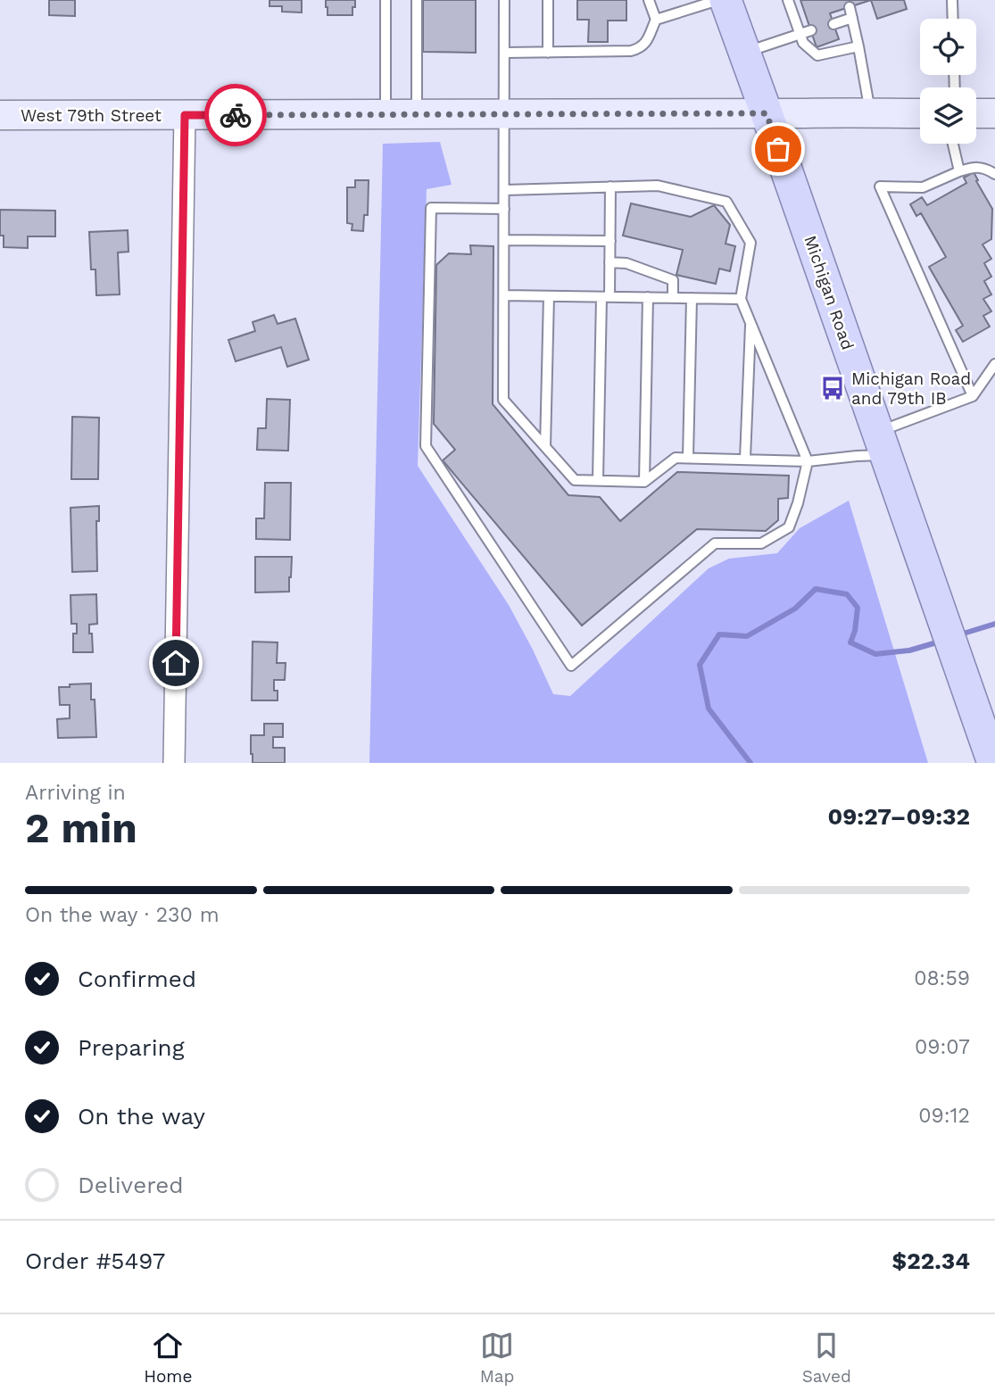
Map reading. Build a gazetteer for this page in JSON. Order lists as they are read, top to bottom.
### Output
{
  "streets": {
    "main road": ["West 79th Street", "Michigan Road"]
  },
  "crossings": [
    ["West 79th Street", "Michigan Road"]
  ],
  "places": {
    "bus stop": ["Michigan Road and 79th IB"]
  },
  "page": {
    "heading": ["2 min", "Arriving in", "09:27–09:32"],
    "panel": ["Order #5497", "$22.34"],
    "bar": "On the way · 230 m",
    "list": [
      ["Confirmed", "08:59"],
      ["Preparing", "09:07"],
      ["On the way", "09:12"],
      "Delivered"
    ],
    "tabs": ["Home", "Map", "Saved"]
  }
}
